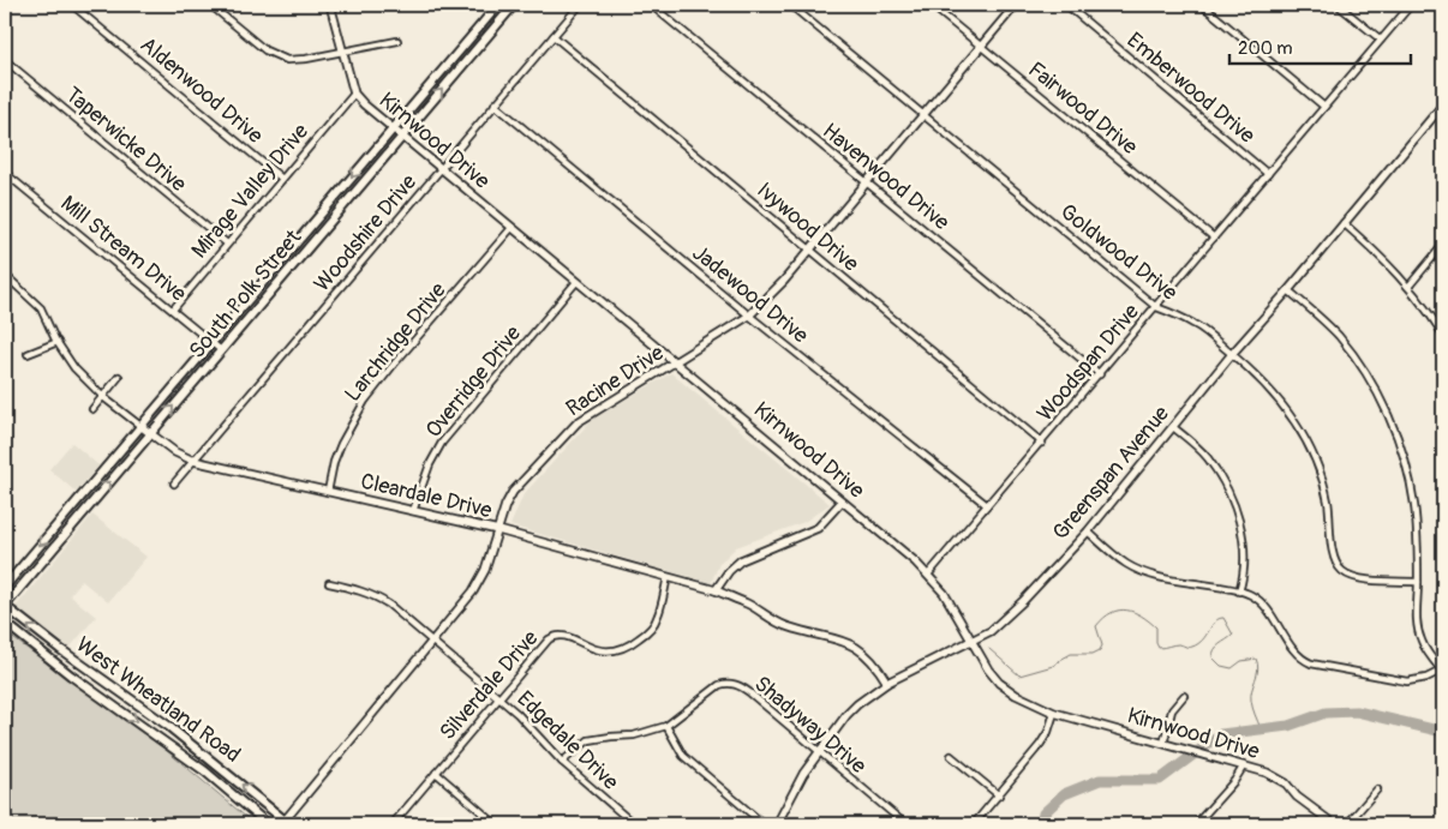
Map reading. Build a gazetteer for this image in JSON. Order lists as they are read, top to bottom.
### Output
{
  "streets": {
    "main road": ["South Polk Street", "West Wheatland Road"],
    "street": [
      "Emberwood Drive",
      "Aldenwood Drive",
      "Fairwood Drive",
      "Taperwicke Drive",
      "Kirnwood Drive",
      "Havenwood Drive",
      "Mirage Valley Drive",
      "Ivywood Drive",
      "Woodshire Drive",
      "Mill Stream Drive",
      "Goldwood Drive",
      "Jadewood Drive",
      "Larchridge Drive",
      "Woodspan Drive",
      "Racine Drive",
      "Overridge Drive",
      "Greenspan Avenue",
      "Cleardale Drive",
      "Silverdale Drive",
      "Shadyway Drive",
      "Edgedale Drive"
    ]
  },
  "crossings": [
    ["Emberwood Drive", "Woodspan Drive"],
    ["Aldenwood Drive", "Mirage Valley Drive"],
    ["Fairwood Drive", "Woodspan Drive"],
    ["Fairwood Drive", "Racine Drive"],
    ["Taperwicke Drive", "Mirage Valley Drive"],
    ["Kirnwood Drive", "Mirage Valley Drive"],
    ["Kirnwood Drive", "Woodshire Drive"],
    ["Kirnwood Drive", "South Polk Street"],
    ["Kirnwood Drive", "Larchridge Drive"],
    ["Kirnwood Drive", "Woodspan Drive"],
    ["Kirnwood Drive", "Racine Drive"],
    ["Kirnwood Drive", "Overridge Drive"],
    ["Kirnwood Drive", "Greenspan Avenue"],
    ["Havenwood Drive", "Woodspan Drive"],
    ["Havenwood Drive", "Racine Drive"],
    ["Mirage Valley Drive", "Mill Stream Drive"],
    ["Ivywood Drive", "Woodshire Drive"],
    ["Ivywood Drive", "Woodspan Drive"],
    ["Ivywood Drive", "Racine Drive"],
    ["Woodshire Drive", "Jadewood Drive"],
    ["Woodshire Drive", "Cleardale Drive"],
    ["Mill Stream Drive", "South Polk Street"],
    ["Goldwood Drive", "Woodspan Drive"],
    ["Goldwood Drive", "Racine Drive"],
    ["Goldwood Drive", "Greenspan Avenue"],
    ["South Polk Street", "Cleardale Drive"],
    ["South Polk Street", "West Wheatland Road"],
    ["Jadewood Drive", "Woodspan Drive"],
    ["Jadewood Drive", "Racine Drive"],
    ["Larchridge Drive", "Cleardale Drive"],
    ["Racine Drive", "Cleardale Drive"],
    ["Racine Drive", "West Wheatland Road"],
    ["Racine Drive", "Edgedale Drive"],
    ["Overridge Drive", "Cleardale Drive"],
    ["Greenspan Avenue", "Cleardale Drive"],
    ["Greenspan Avenue", "Shadyway Drive"],
    ["Cleardale Drive", "Silverdale Drive"],
    ["Silverdale Drive", "Edgedale Drive"],
    ["Shadyway Drive", "Edgedale Drive"]
  ],
  "scale_bar": "200 m"
}
